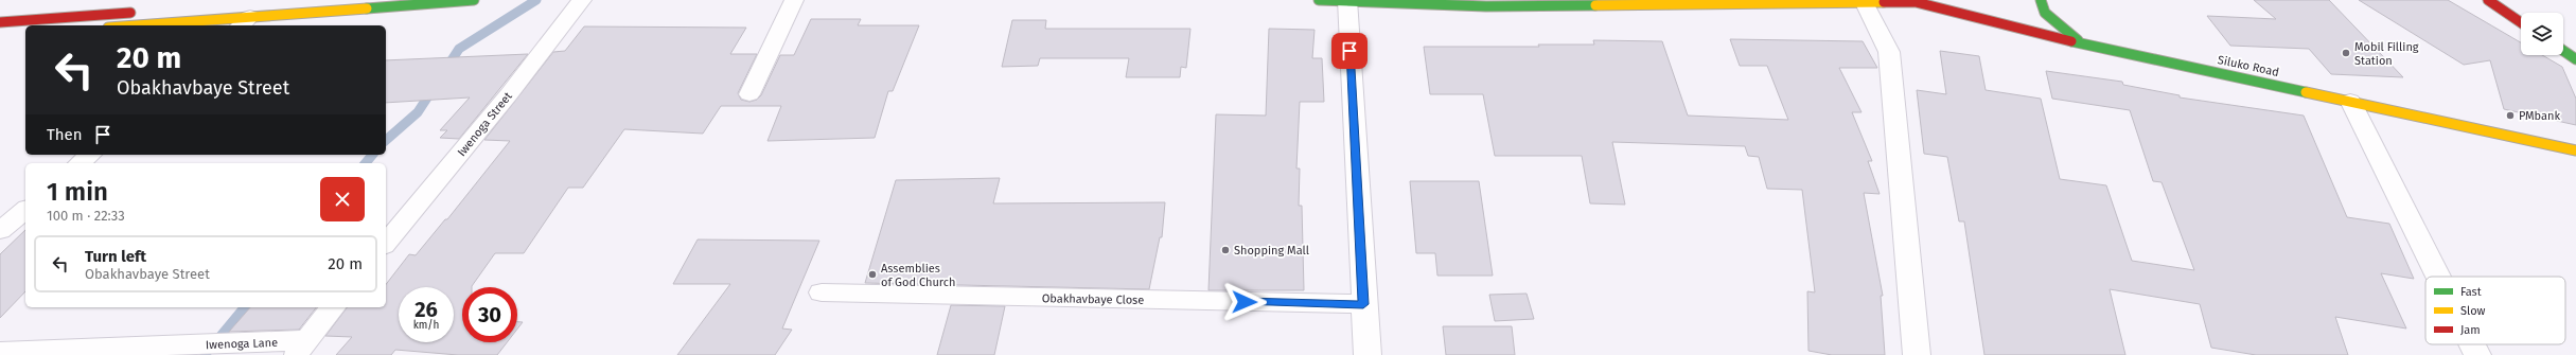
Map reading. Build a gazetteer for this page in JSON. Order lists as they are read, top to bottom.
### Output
{
  "streets": {
    "main road": ["Siluko Road"],
    "street": ["Iwenoga Street", "Obakhavbaye Close", "Iwenoga Lane"]
  },
  "places": [
    "Mobil Filling Station",
    "PMbank",
    "Shopping Mall",
    "Assemblies of God Church"
  ],
  "legend": ["Fast", "Slow", "Jam"],
  "page": {
    "turn": ["20 m", "Obakhavbaye Street"],
    "then": "Then",
    "heading": ["1 min", "100 m · 22:33"],
    "list": [
      {
        "name": "Turn left",
        "note": "Obakhavbaye Street",
        "value": "20 m"
      }
    ],
    "speed": "26 km/h",
    "limit": "30"
  }
}
